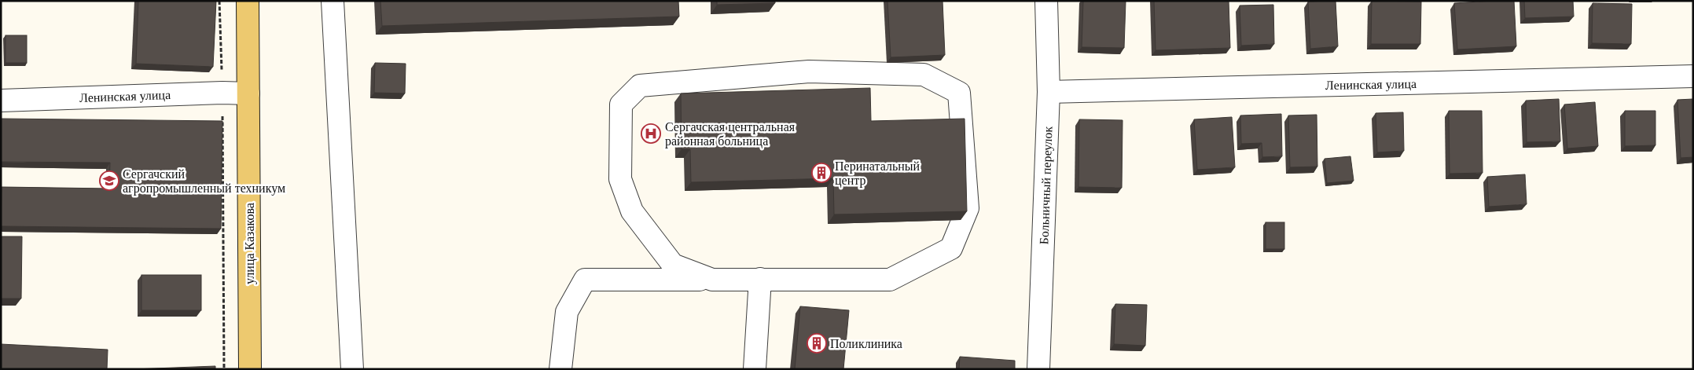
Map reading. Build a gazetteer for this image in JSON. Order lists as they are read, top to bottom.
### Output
{
  "streets": {
    "main road": ["улица Казакова"],
    "street": ["Ленинская улица", "Больничный переулок"]
  },
  "crossings": [
    ["Ленинская улица", "Больничный переулок"],
    ["Ленинская улица", "улица Казакова"]
  ],
  "places": {
    "hospital": ["Сергачская центральная районная больница"],
    "building": ["Перинатальный центр", "Поликлиника"],
    "school or university": ["Сергачский агропромышленный техникум"]
  }
}
